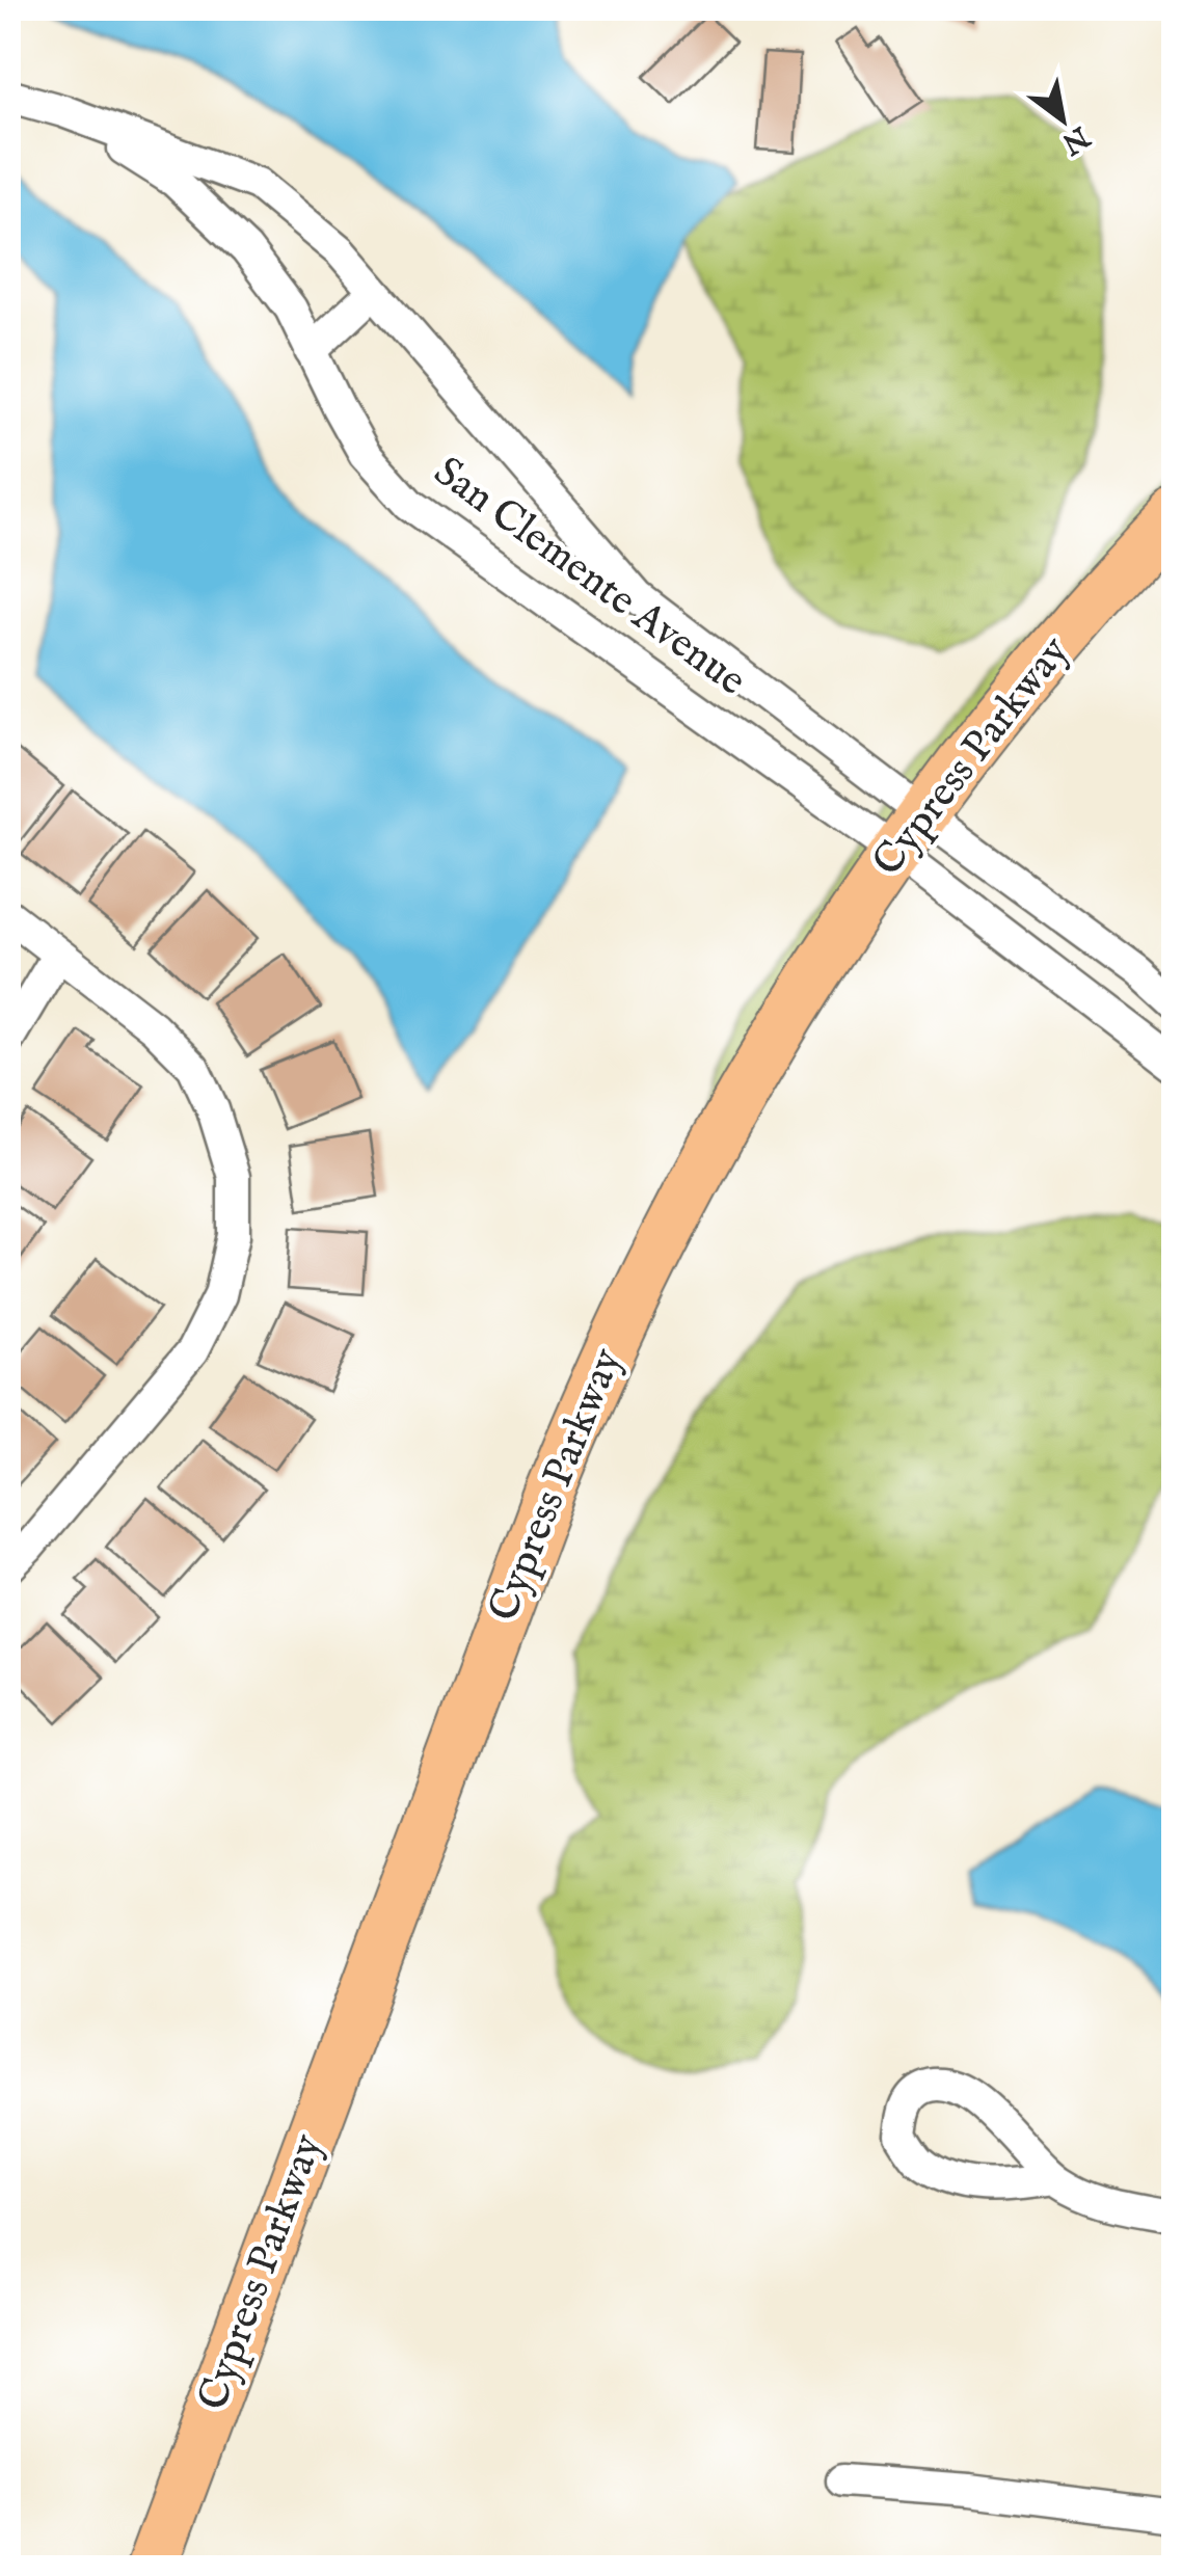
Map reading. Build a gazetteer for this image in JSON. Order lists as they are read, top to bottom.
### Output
{
  "streets": {
    "main road": ["Cypress Parkway"],
    "street": ["San Clemente Avenue"]
  },
  "crossings": [
    ["San Clemente Avenue", "Cypress Parkway"]
  ],
  "north": "bottom right"
}
